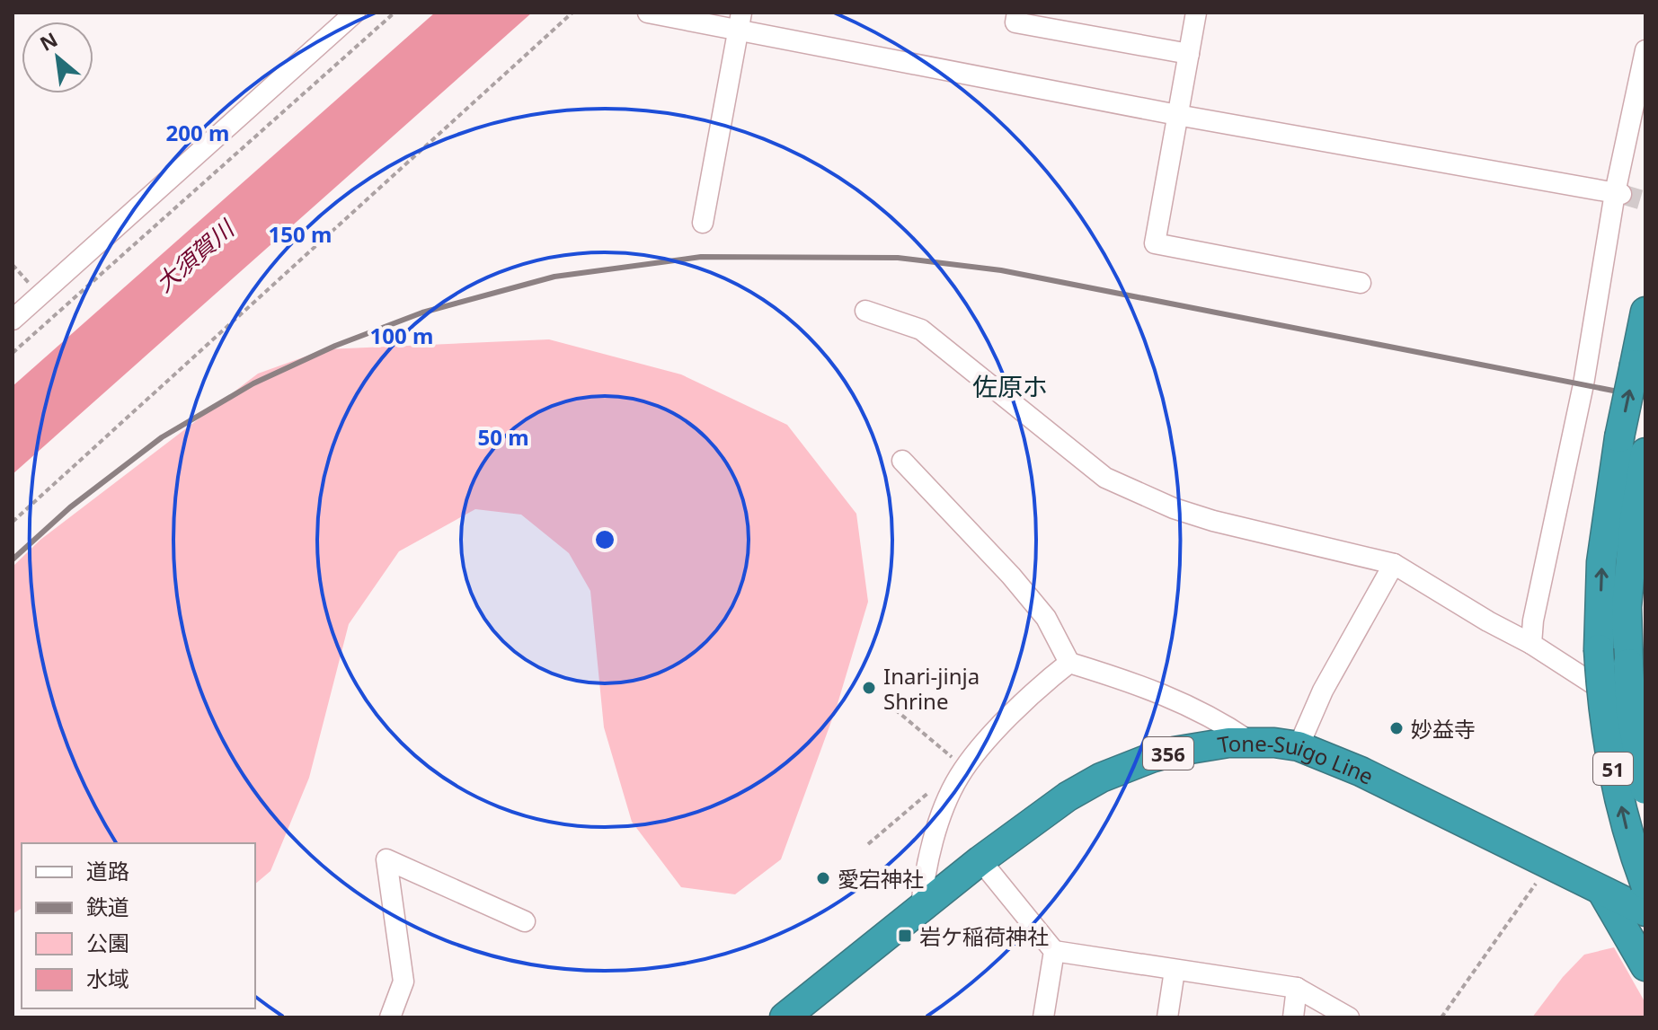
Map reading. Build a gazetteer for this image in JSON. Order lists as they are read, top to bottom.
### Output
{
  "streets": {
    "highway": ["356", "Tone-Suigo Line", "51"]
  },
  "districts": ["佐原ホ"],
  "water": ["大須賀川"],
  "places": {
    "other": ["Inari-jinja Shrine", "妙益寺", "愛宕神社"],
    "transit": ["岩ケ稲荷神社"]
  },
  "legend": [
    "道路",
    "鉄道",
    "公園",
    "水域"
  ],
  "north": "top left",
  "rings": [
    "200 m",
    "150 m",
    "100 m",
    "50 m"
  ]
}
